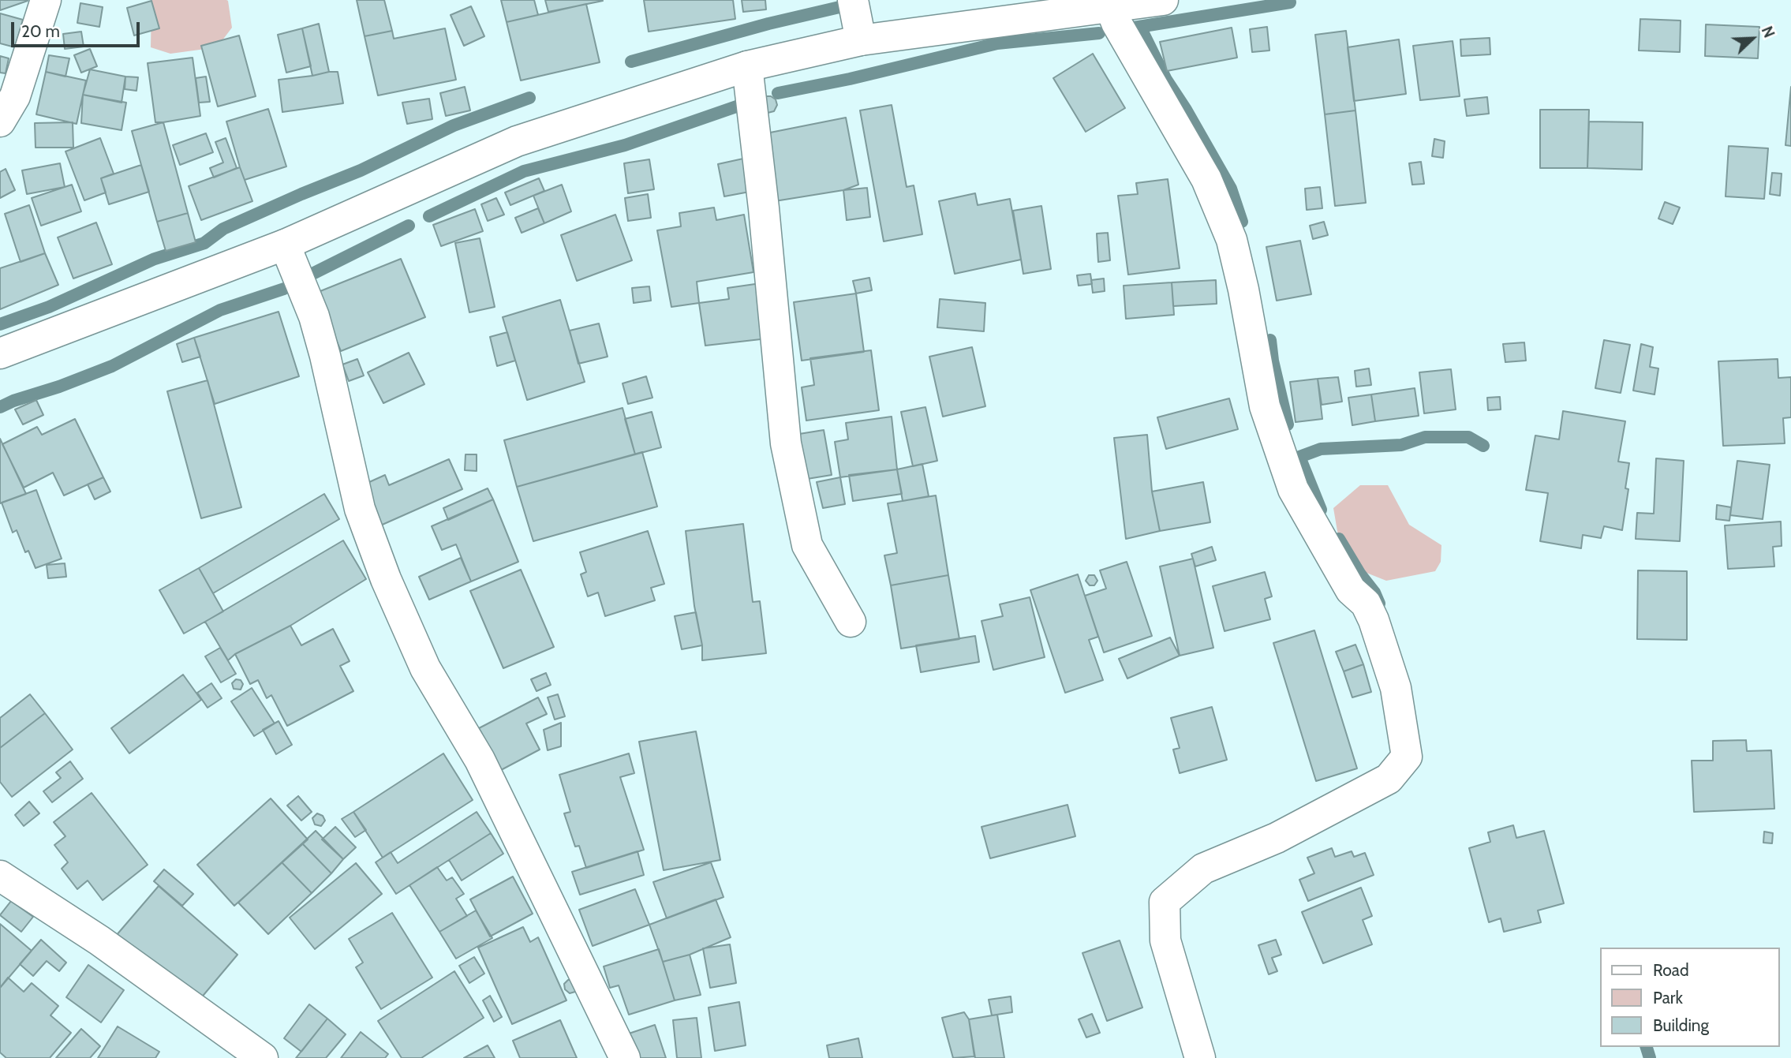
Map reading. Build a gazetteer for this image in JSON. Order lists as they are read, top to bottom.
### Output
{
  "legend": ["Road", "Park", "Building"],
  "scale_bar": "20 m",
  "north": "top right"
}
